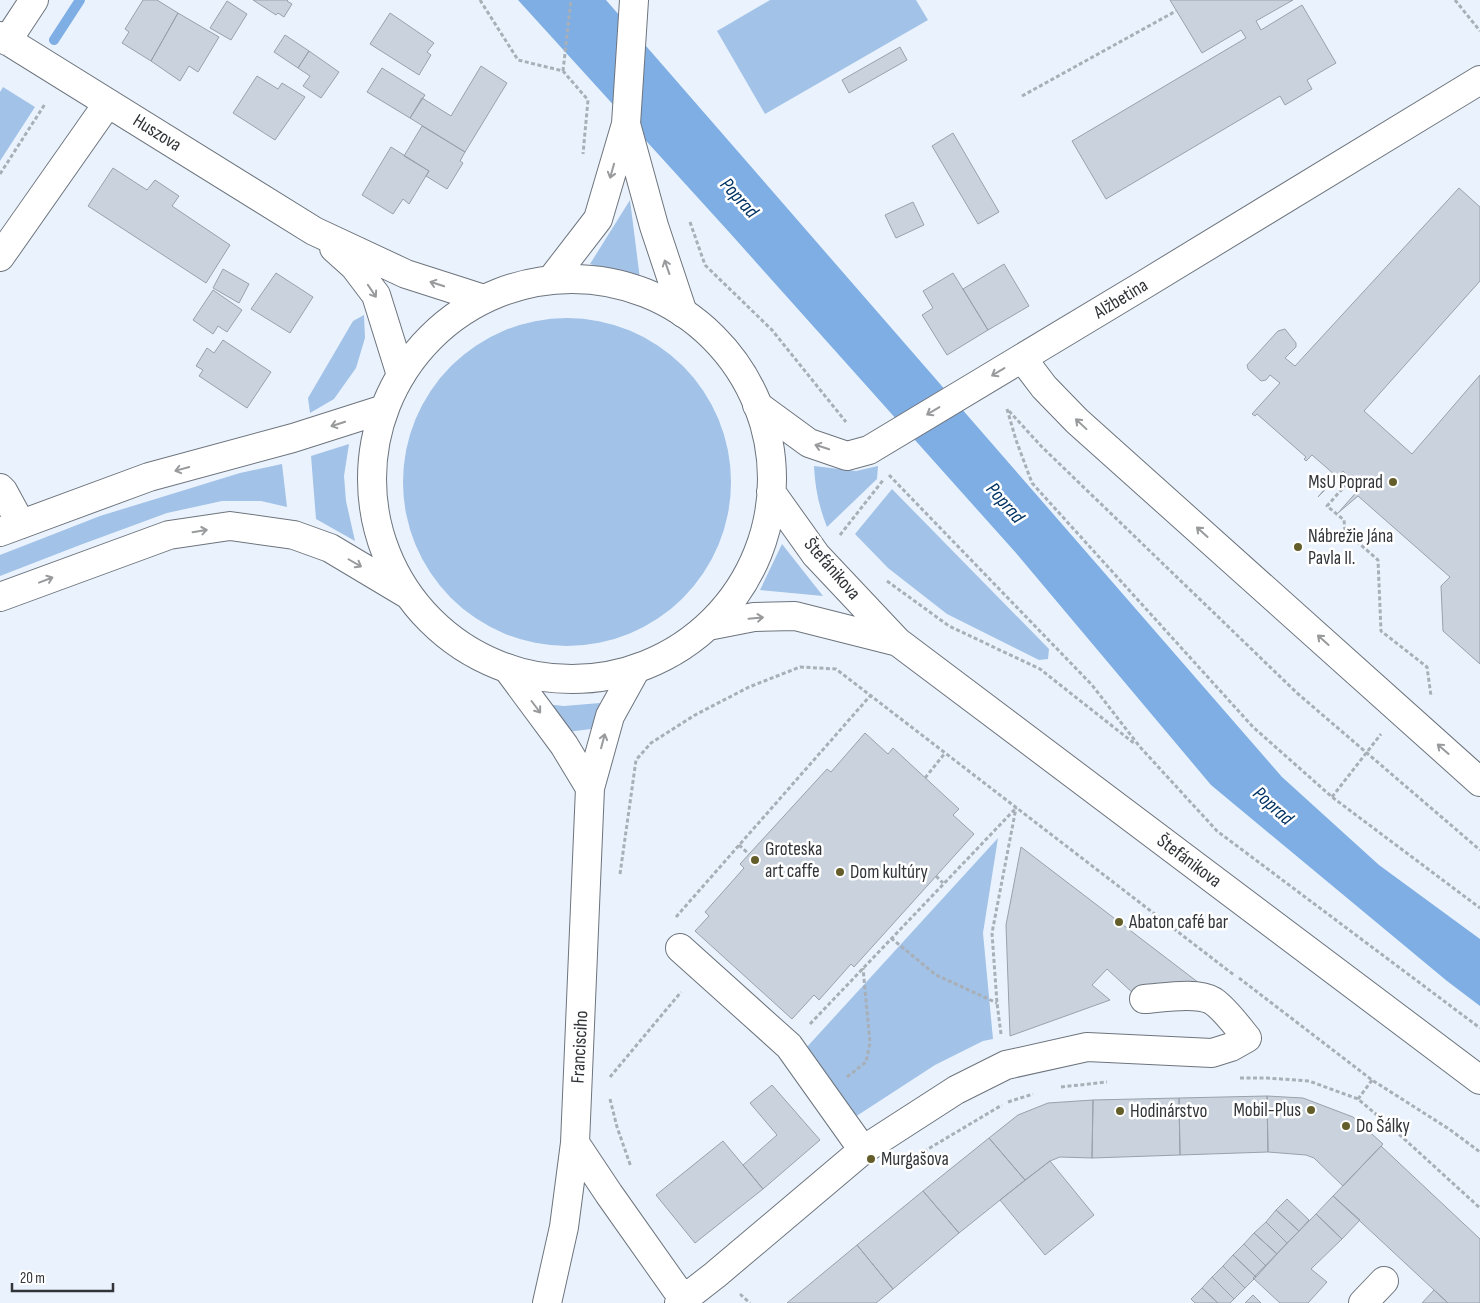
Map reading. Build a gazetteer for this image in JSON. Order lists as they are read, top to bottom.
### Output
{
  "streets": {
    "street": [
      "Huszova",
      "Alžbetina",
      "Štefánikova",
      "Francisciho"
    ]
  },
  "water": ["Poprad"],
  "places": [
    "MsU Poprad",
    "Nábrežie Jána Pavla II.",
    "Groteska art caffe",
    "Dom kultúry",
    "Abaton café bar",
    "Mobil-Plus",
    "Hodinárstvo",
    "Do Šálky",
    "Murgašova"
  ],
  "scale_bar": "20 m"
}
